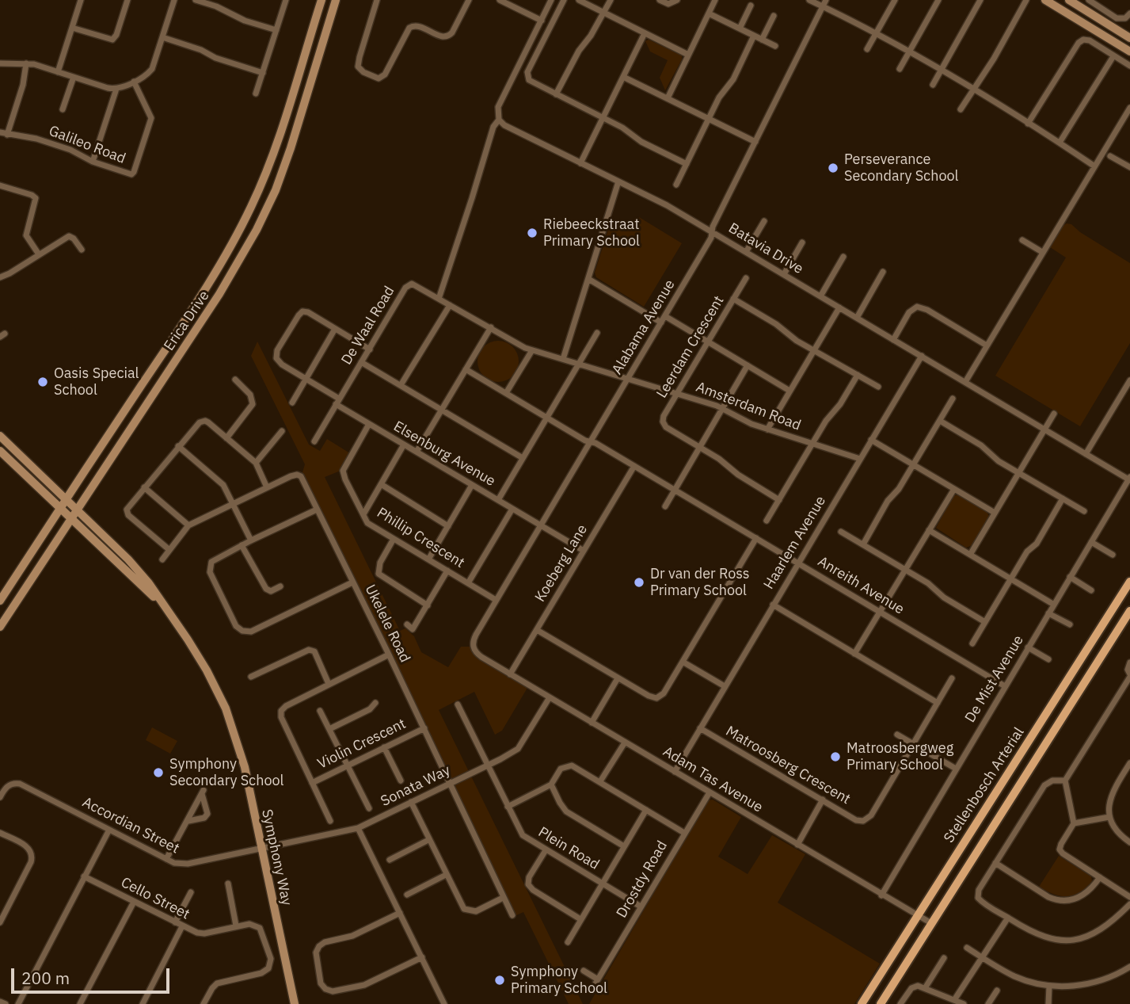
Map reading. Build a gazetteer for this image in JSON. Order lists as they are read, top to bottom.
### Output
{
  "streets": {
    "main road": ["Erica Drive", "Stellenbosch Arterial", "Symphony Way"],
    "street": [
      "Galileo Road",
      "Batavia Drive",
      "De Waal Road",
      "Alabama Avenue",
      "Leerdam Crescent",
      "Amsterdam Road",
      "Elsenburg Avenue",
      "Phillip Crescent",
      "Haarlem Avenue",
      "Koeberg Lane",
      "Anreith Avenue",
      "Ukelele Road",
      "De Mist Avenue",
      "Violin Crescent",
      "Matroosberg Crescent",
      "Adam Tas Avenue",
      "Sonata Way",
      "Accordian Street",
      "Plein Road",
      "Drostdy Road",
      "Cello Street"
    ]
  },
  "crossings": [
    ["Batavia Drive", "Alabama Avenue"],
    ["Batavia Drive", "Haarlem Avenue"],
    ["Batavia Drive", "De Mist Avenue"],
    ["Erica Drive", "Symphony Way"],
    ["De Waal Road", "Amsterdam Road"],
    ["De Waal Road", "Elsenburg Avenue"],
    ["Alabama Avenue", "Amsterdam Road"],
    ["Alabama Avenue", "Elsenburg Avenue"],
    ["Alabama Avenue", "Phillip Crescent"],
    ["Alabama Avenue", "Anreith Avenue"],
    ["Alabama Avenue", "Adam Tas Avenue"],
    ["Leerdam Crescent", "Amsterdam Road"],
    ["Amsterdam Road", "Haarlem Avenue"],
    ["Elsenburg Avenue", "Phillip Crescent"],
    ["Elsenburg Avenue", "Koeberg Lane"],
    ["Haarlem Avenue", "Anreith Avenue"],
    ["Haarlem Avenue", "Matroosberg Crescent"],
    ["Haarlem Avenue", "Adam Tas Avenue"],
    ["Koeberg Lane", "Anreith Avenue"],
    ["Koeberg Lane", "Adam Tas Avenue"],
    ["Anreith Avenue", "De Mist Avenue"],
    ["Ukelele Road", "Violin Crescent"],
    ["Ukelele Road", "Sonata Way"],
    ["De Mist Avenue", "Adam Tas Avenue"],
    ["Adam Tas Avenue", "Stellenbosch Arterial"],
    ["Adam Tas Avenue", "Sonata Way"],
    ["Adam Tas Avenue", "Drostdy Road"],
    ["Sonata Way", "Accordian Street"],
    ["Sonata Way", "Plein Road"],
    ["Sonata Way", "Symphony Way"],
    ["Accordian Street", "Symphony Way"],
    ["Plein Road", "Drostdy Road"]
  ],
  "places": [
    "Perseverance Secondary School",
    "Riebeeckstraat Primary School",
    "Oasis Special School",
    "Dr van der Ross Primary School",
    "Matroosbergweg Primary School",
    "Symphony Secondary School",
    "Symphony Primary School"
  ],
  "scale_bar": "200 m"
}
